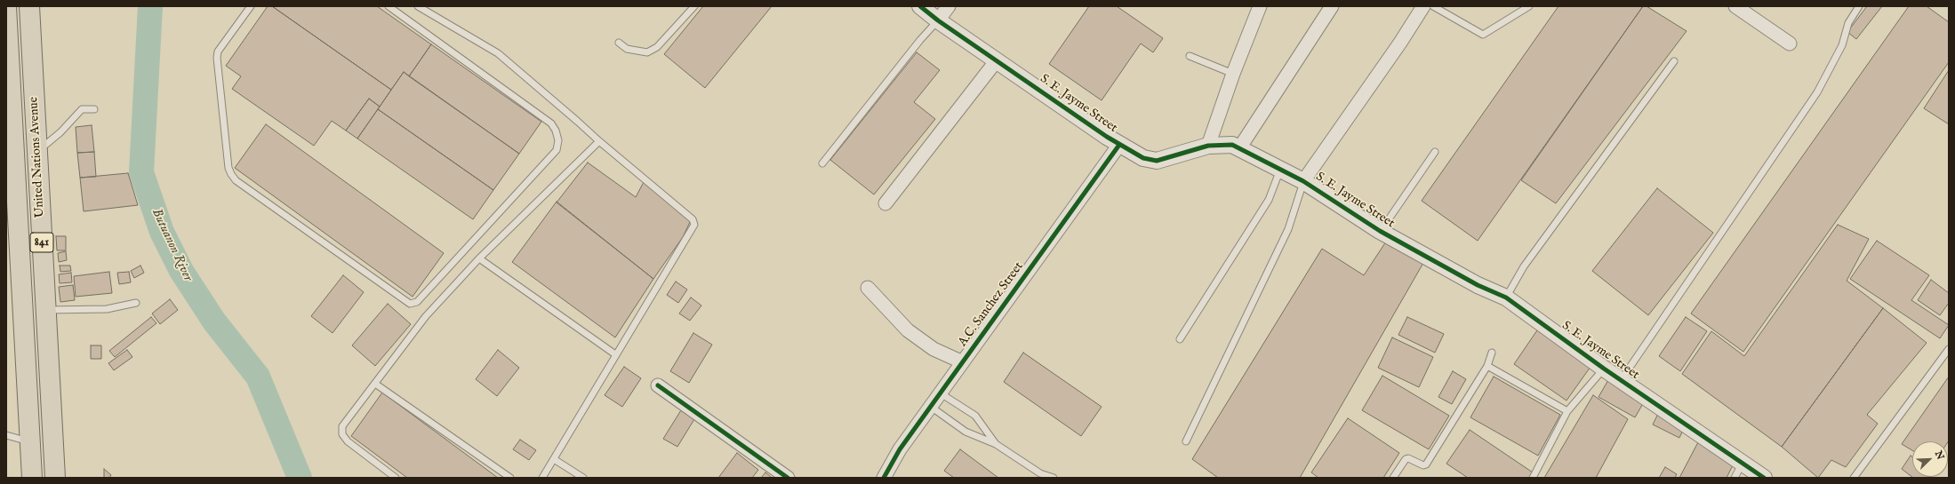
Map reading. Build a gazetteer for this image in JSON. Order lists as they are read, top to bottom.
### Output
{
  "streets": {
    "main road": ["United Nations Avenue", "841"],
    "street": ["S. E. Jayme Street", "A.C. Sanchez Street"]
  },
  "crossings": [
    ["S. E. Jayme Street", "A.C. Sanchez Street"]
  ],
  "water": ["Butuanon River"],
  "north": "top right"
}
